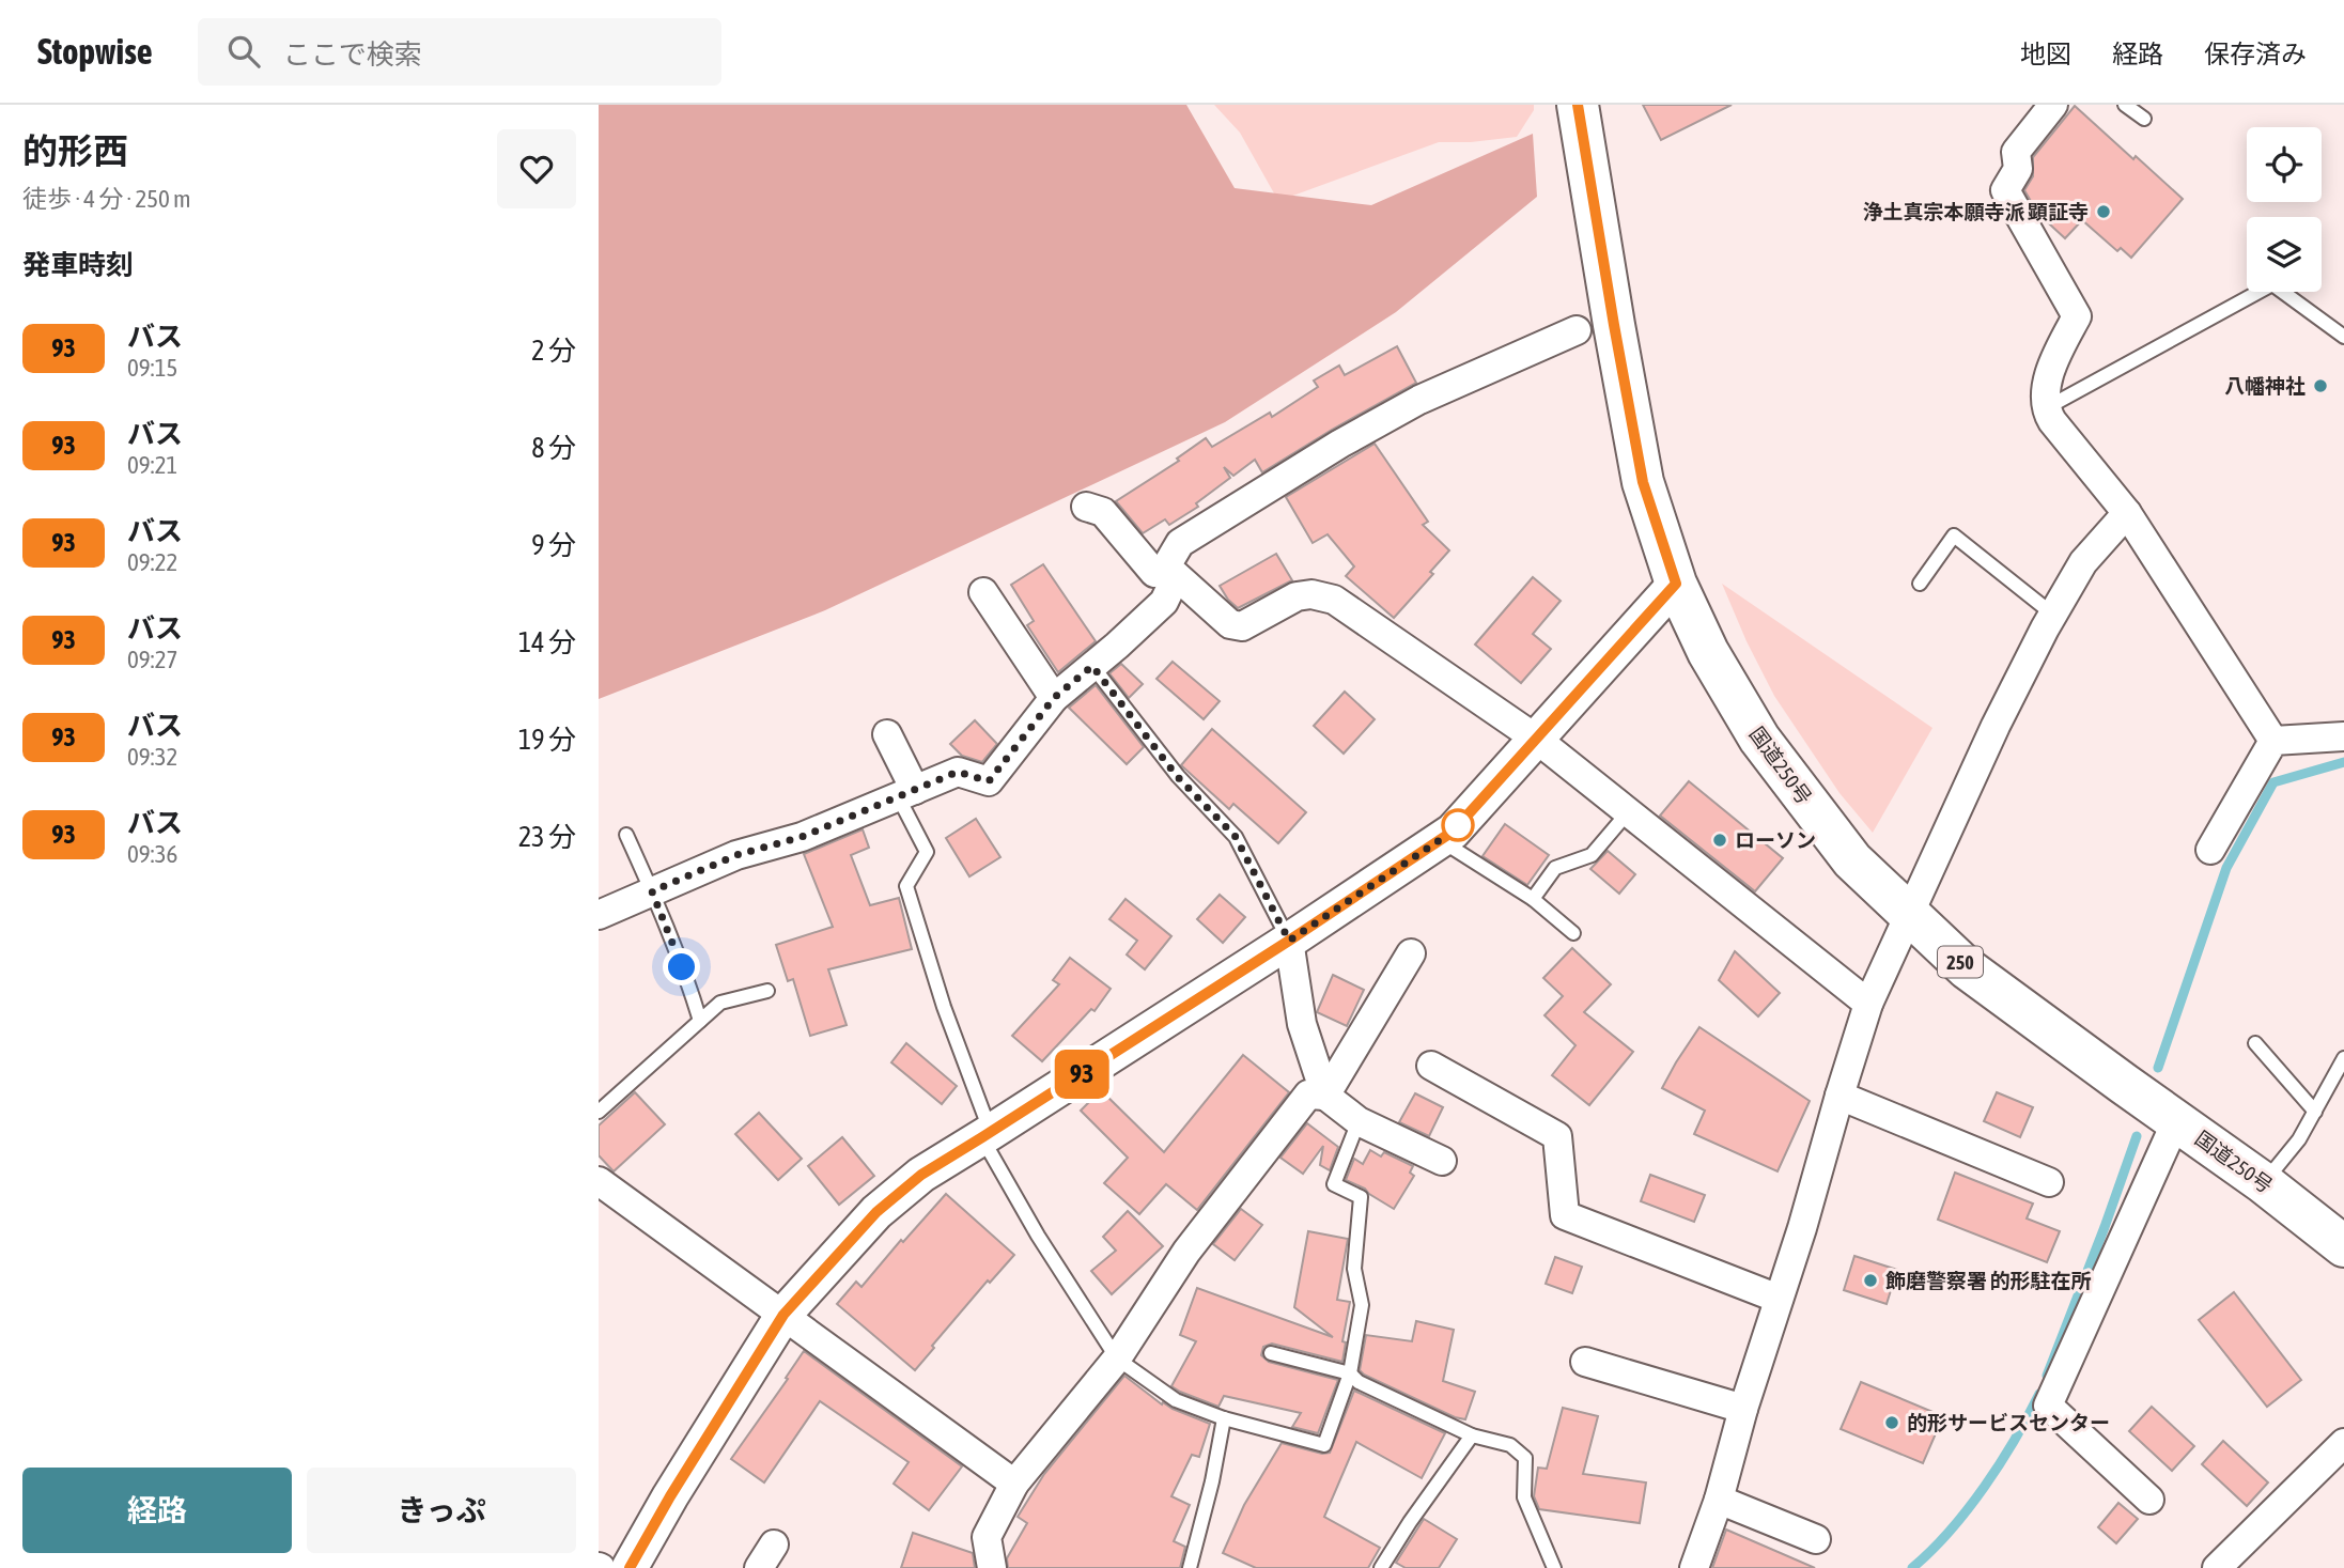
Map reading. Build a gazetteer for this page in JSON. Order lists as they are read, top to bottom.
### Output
{
  "streets": {
    "highway": ["国道250号", "250"]
  },
  "places": [
    "浄土真宗本願寺派 顕証寺",
    "八幡神社",
    "ローソン",
    "飾磨警察署 的形駐在所",
    "的形サービスセンター"
  ],
  "lines": ["bus line 93"],
  "page": {
    "header": "Stopwise",
    "search": "ここで検索",
    "nav": ["地図", "経路", "保存済み"],
    "heading": [
      ["的形西", "徒歩 · 4 分 · 250 m"],
      "発車時刻"
    ],
    "on_map": "93",
    "list": [
      {
        "mark": "93",
        "name": "バス",
        "note": "09:15",
        "value": "2 分"
      },
      {
        "mark": "93",
        "name": "バス",
        "note": "09:21",
        "value": "8 分"
      },
      {
        "mark": "93",
        "name": "バス",
        "note": "09:22",
        "value": "9 分"
      },
      {
        "mark": "93",
        "name": "バス",
        "note": "09:27",
        "value": "14 分"
      },
      {
        "mark": "93",
        "name": "バス",
        "note": "09:32",
        "value": "19 分"
      },
      {
        "mark": "93",
        "name": "バス",
        "note": "09:36",
        "value": "23 分"
      }
    ],
    "buttons": ["経路", "きっぷ"]
  }
}
